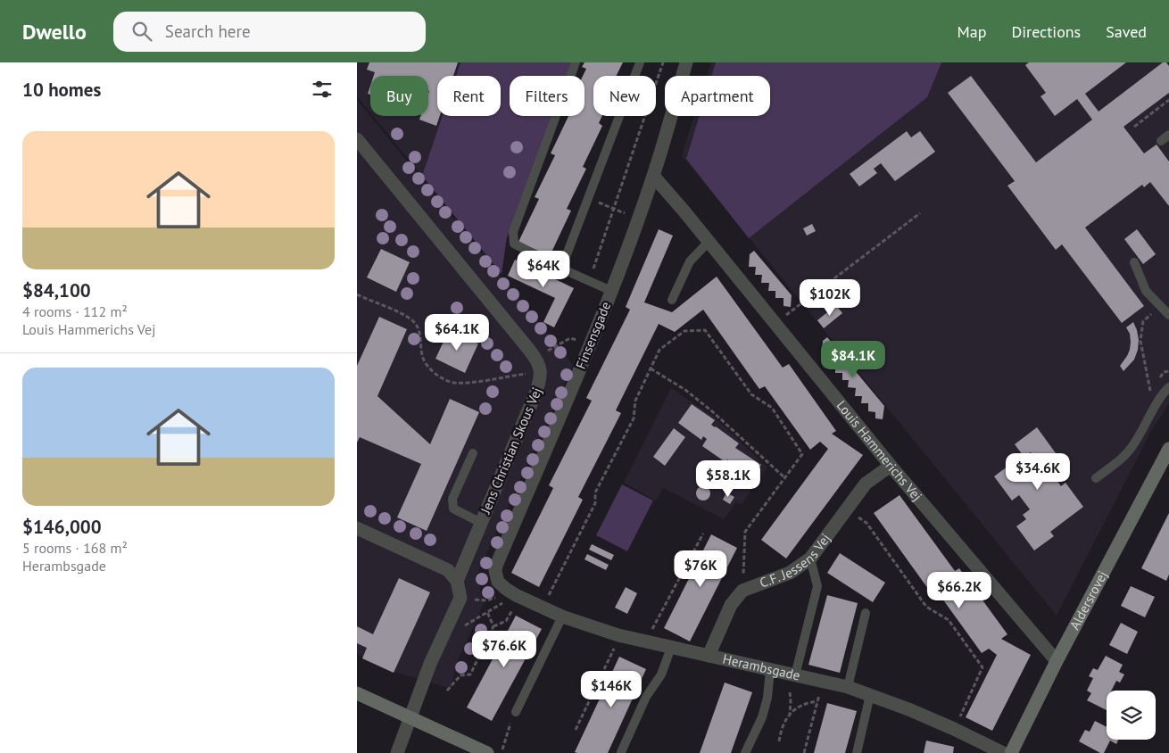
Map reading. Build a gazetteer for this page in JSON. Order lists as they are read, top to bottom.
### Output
{
  "streets": {
    "street": [
      "Finsensgade",
      "Jens Christian Skous Vej",
      "Louis Hammerichs Vej",
      "C.F. Jessens Vej",
      "Aldersrovej",
      "Herambsgade"
    ]
  },
  "crossings": [
    ["Finsensgade", "Louis Hammerichs Vej"],
    ["Finsensgade", "Herambsgade"],
    ["Louis Hammerichs Vej", "C.F. Jessens Vej"],
    ["Louis Hammerichs Vej", "Aldersrovej"],
    ["C.F. Jessens Vej", "Herambsgade"]
  ],
  "page": {
    "header": "Dwello",
    "search": "Search here",
    "nav": ["Map", "Directions", "Saved"],
    "heading": "10 homes",
    "chip": [
      "Buy",
      "Rent",
      "Filters",
      "New",
      "Apartment"
    ],
    "list": [
      {
        "name": "$84,100",
        "note": "4 rooms · 112 m² · Louis Hammerichs Vej"
      },
      {
        "name": "$146,000",
        "note": "5 rooms · 168 m² · Herambsgade"
      }
    ],
    "price": [
      "$64K",
      "$102K",
      "$64.1K",
      "$84.1K",
      "$34.6K",
      "$58.1K",
      "$76K",
      "$66.2K",
      "$76.6K",
      "$146K"
    ]
  }
}
